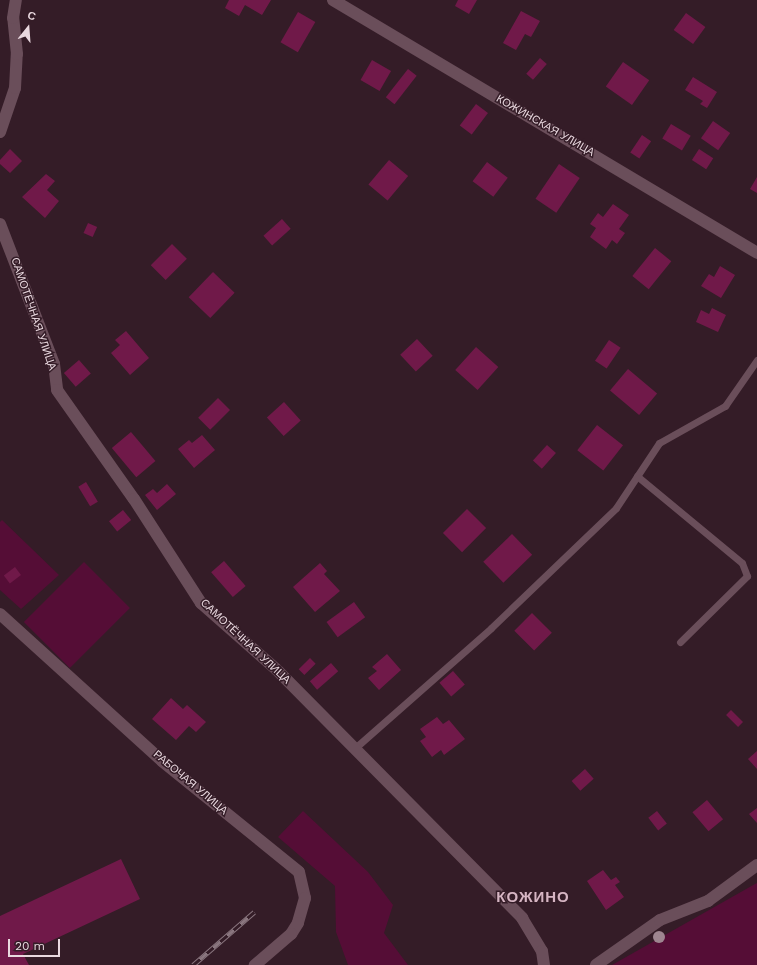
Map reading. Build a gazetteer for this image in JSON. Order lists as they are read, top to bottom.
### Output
{
  "streets": {
    "street": ["КОЖИНСКАЯ УЛИЦА", "САМОТЁЧНАЯ УЛИЦА", "РАБОЧАЯ УЛИЦА"]
  },
  "districts": ["КОЖИНО"],
  "scale_bar": "20 m",
  "north": "top"
}
